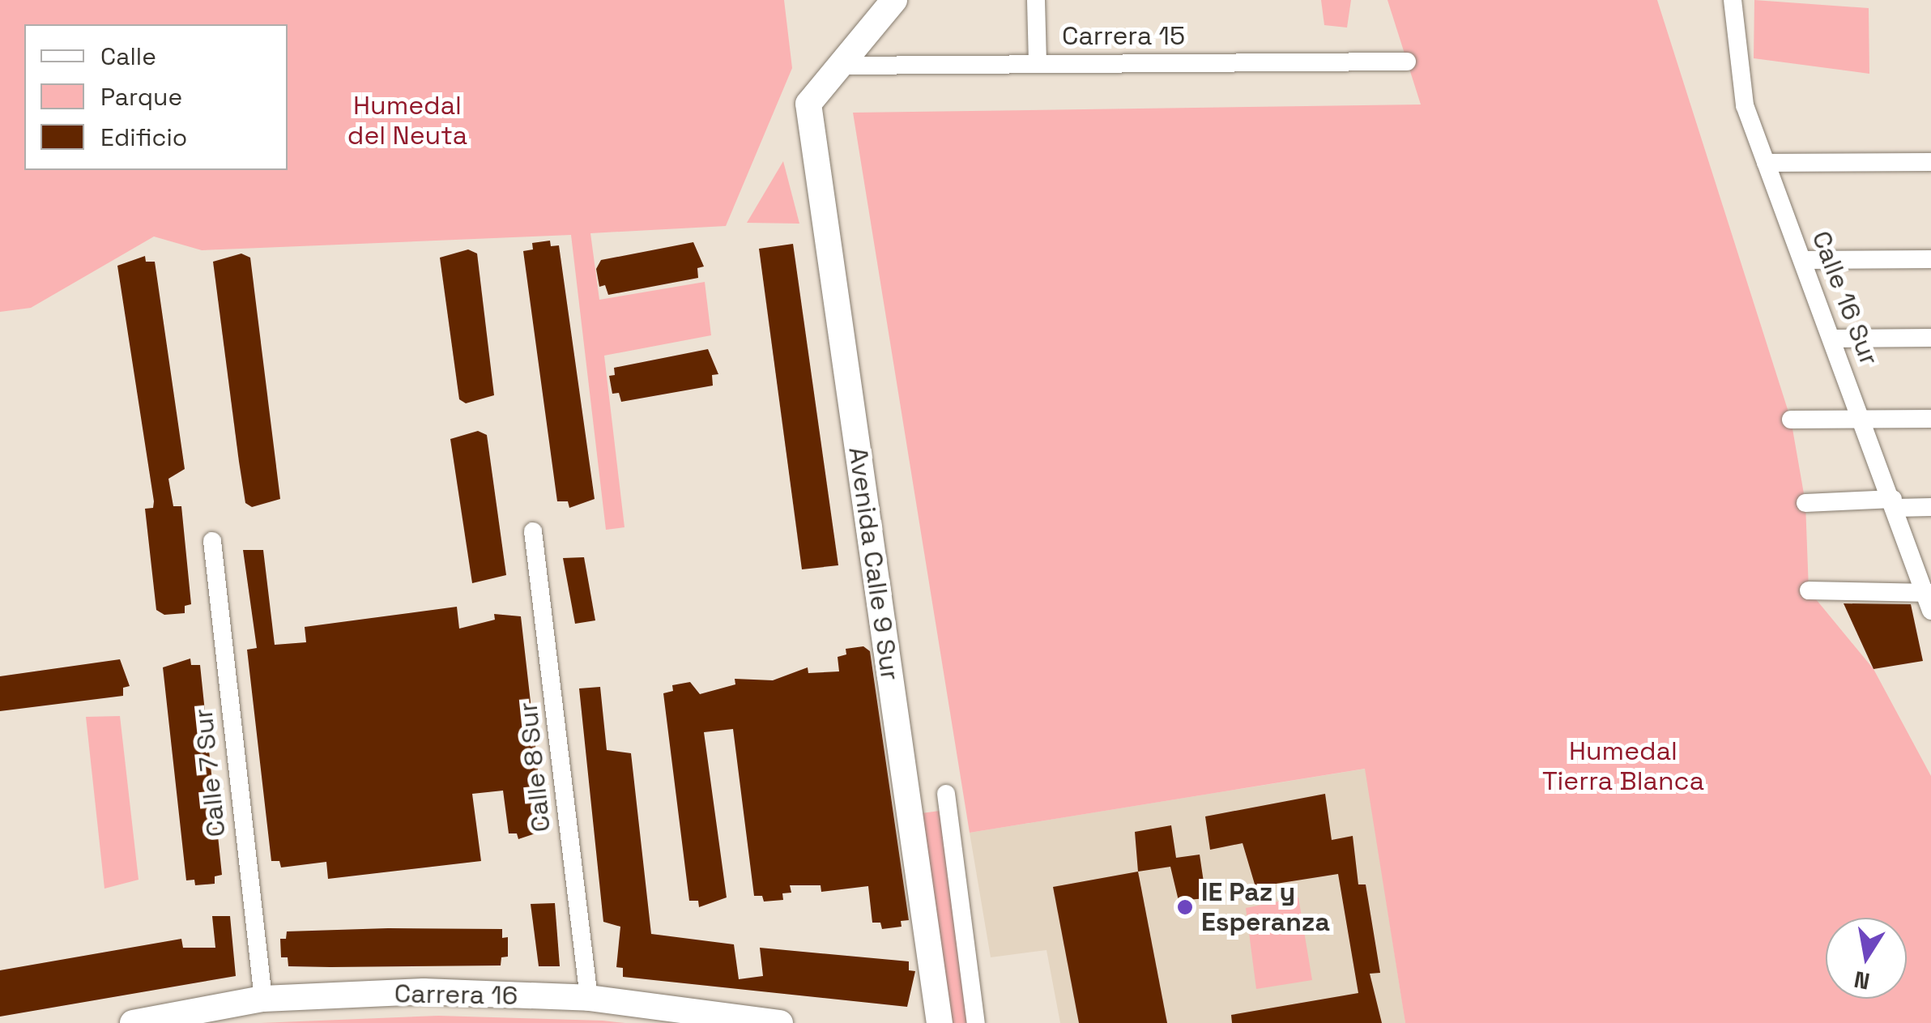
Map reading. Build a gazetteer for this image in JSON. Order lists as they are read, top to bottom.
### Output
{
  "streets": {
    "street": [
      "Carrera 15",
      "Calle 16 Sur",
      "Avenida Calle 9 Sur",
      "Calle 8 Sur",
      "Calle 7 Sur",
      "Carrera 16"
    ]
  },
  "crossings": [
    ["Carrera 15", "Avenida Calle 9 Sur"],
    ["Calle 8 Sur", "Carrera 16"],
    ["Calle 7 Sur", "Carrera 16"]
  ],
  "parks": ["Humedal del Neuta", "Humedal Tierra Blanca"],
  "places": ["IE Paz y Esperanza"],
  "legend": ["Calle", "Parque", "Edificio"],
  "north": "bottom"
}
